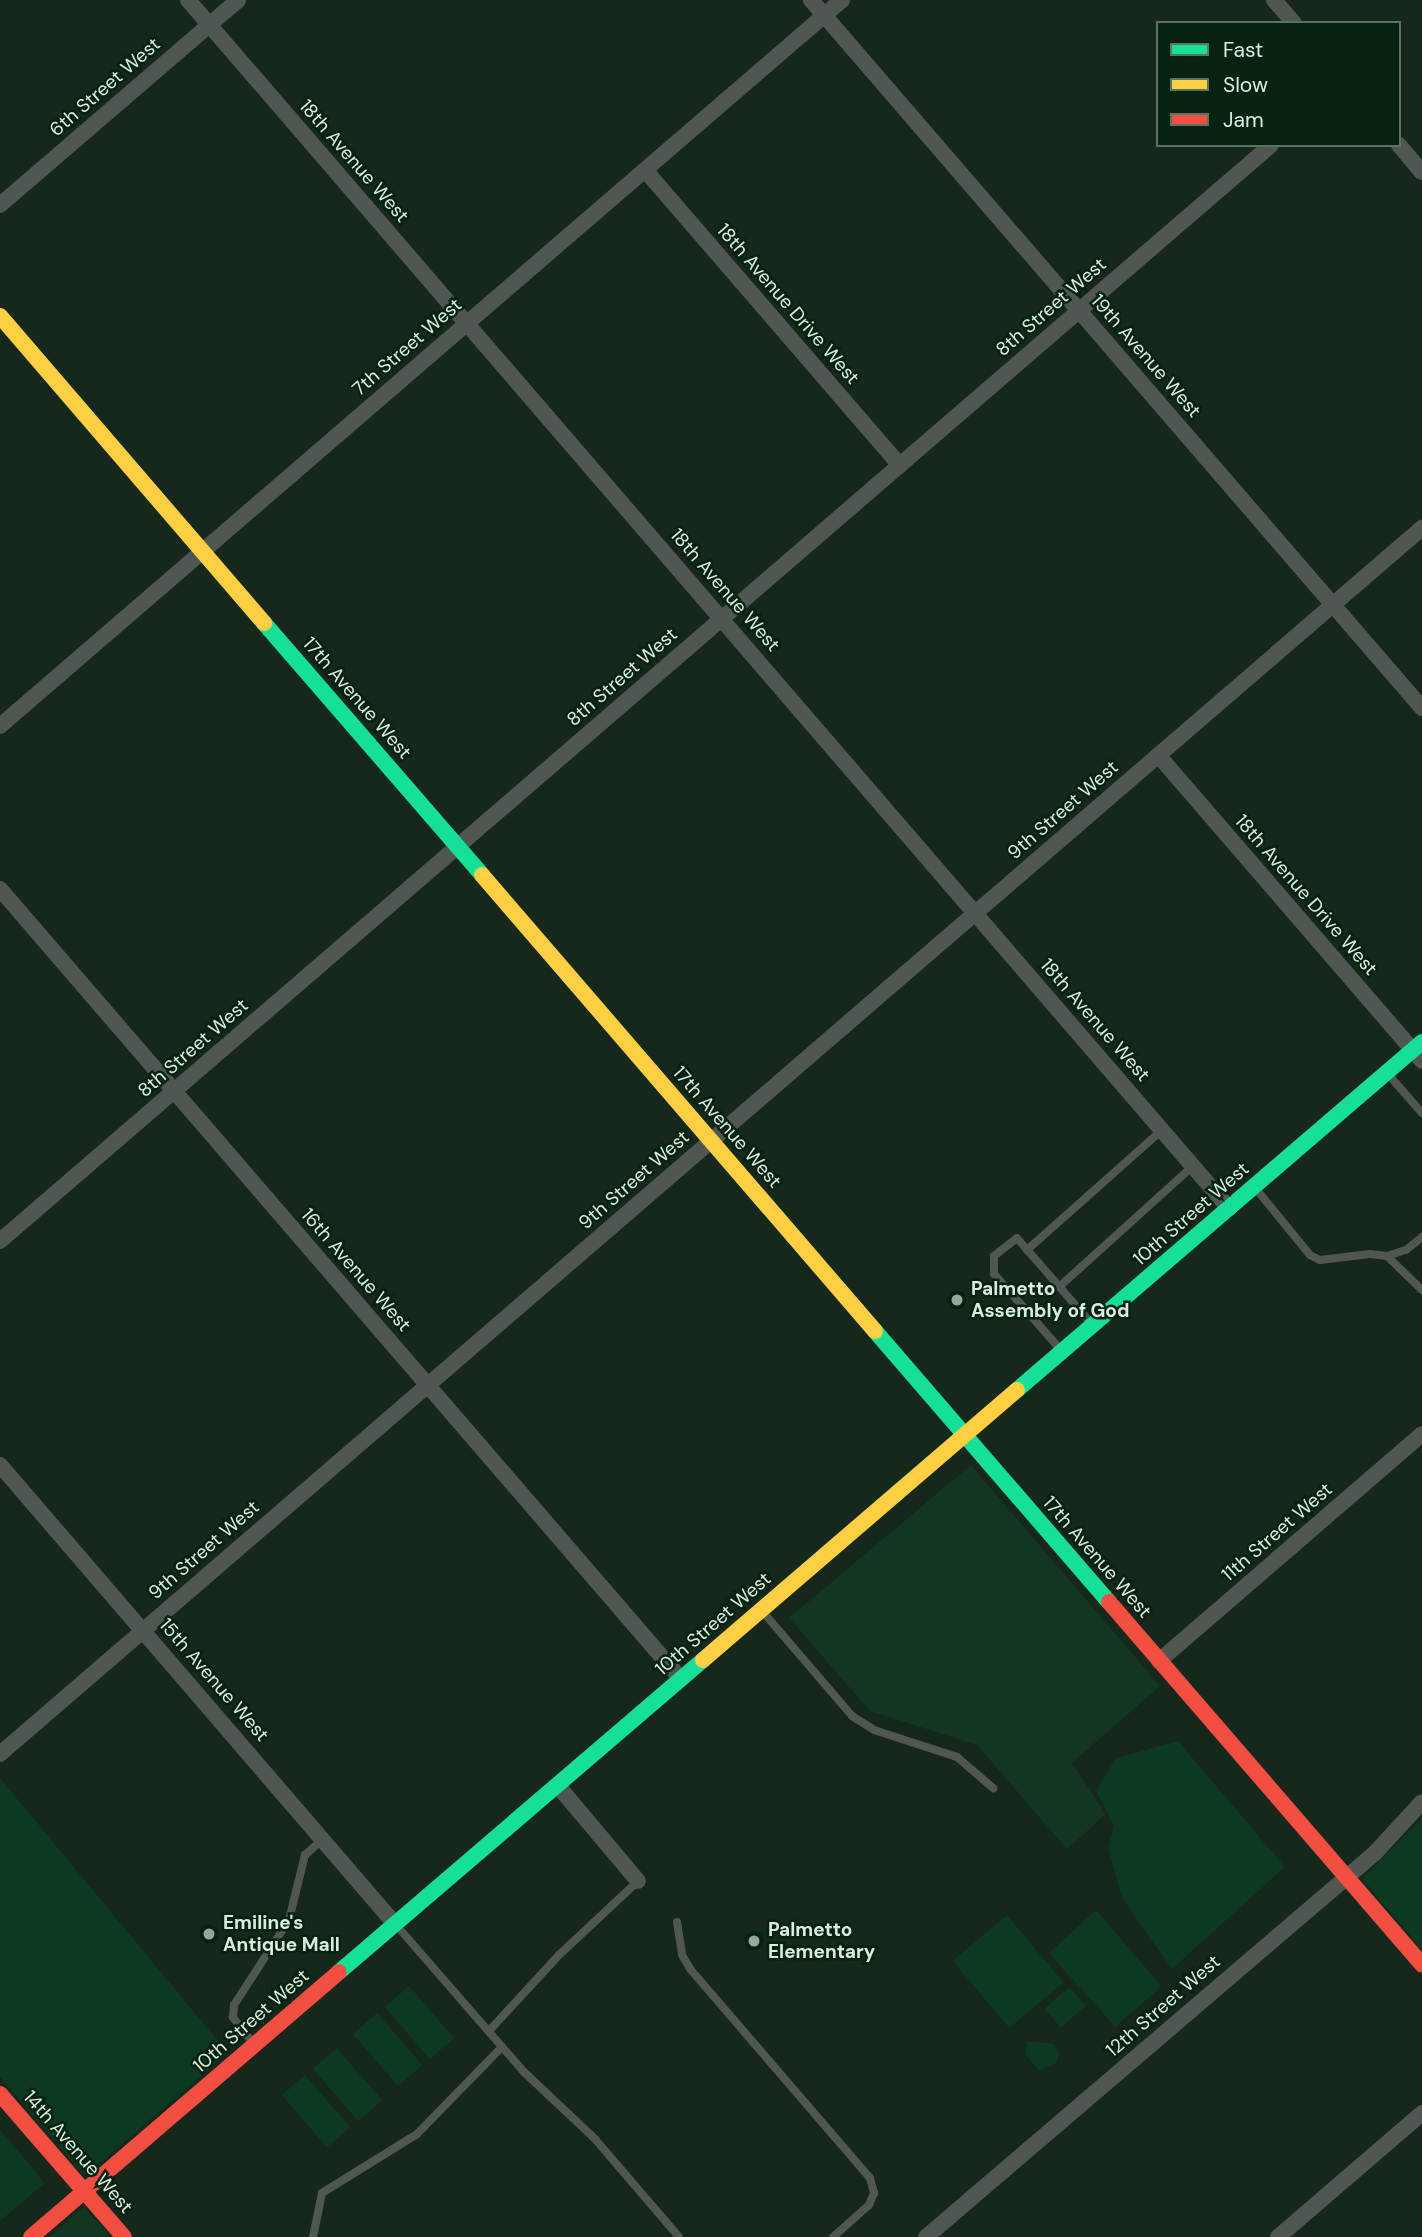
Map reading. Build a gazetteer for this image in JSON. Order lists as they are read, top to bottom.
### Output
{
  "streets": {
    "street": [
      "6th Street West",
      "18th Avenue West",
      "18th Avenue Drive West",
      "8th Street West",
      "7th Street West",
      "19th Avenue West",
      "17th Avenue West",
      "9th Street West",
      "10th Street West",
      "16th Avenue West",
      "11th Street West",
      "15th Avenue West",
      "12th Street West",
      "14th Avenue West"
    ]
  },
  "crossings": [
    ["6th Street West", "18th Avenue West"],
    ["18th Avenue West", "8th Street West"],
    ["18th Avenue West", "7th Street West"],
    ["18th Avenue West", "9th Street West"],
    ["18th Avenue West", "10th Street West"],
    ["18th Avenue Drive West", "8th Street West"],
    ["18th Avenue Drive West", "7th Street West"],
    ["18th Avenue Drive West", "9th Street West"],
    ["18th Avenue Drive West", "10th Street West"],
    ["8th Street West", "19th Avenue West"],
    ["8th Street West", "17th Avenue West"],
    ["8th Street West", "16th Avenue West"],
    ["7th Street West", "19th Avenue West"],
    ["7th Street West", "17th Avenue West"],
    ["19th Avenue West", "9th Street West"],
    ["17th Avenue West", "9th Street West"],
    ["17th Avenue West", "10th Street West"],
    ["17th Avenue West", "11th Street West"],
    ["17th Avenue West", "12th Street West"],
    ["9th Street West", "16th Avenue West"],
    ["9th Street West", "15th Avenue West"],
    ["10th Street West", "16th Avenue West"],
    ["10th Street West", "15th Avenue West"],
    ["10th Street West", "14th Avenue West"]
  ],
  "places": ["Palmetto Assembly of God", "Emiline's Antique Mall", "Palmetto Elementary"],
  "legend": ["Fast", "Slow", "Jam"]
}
